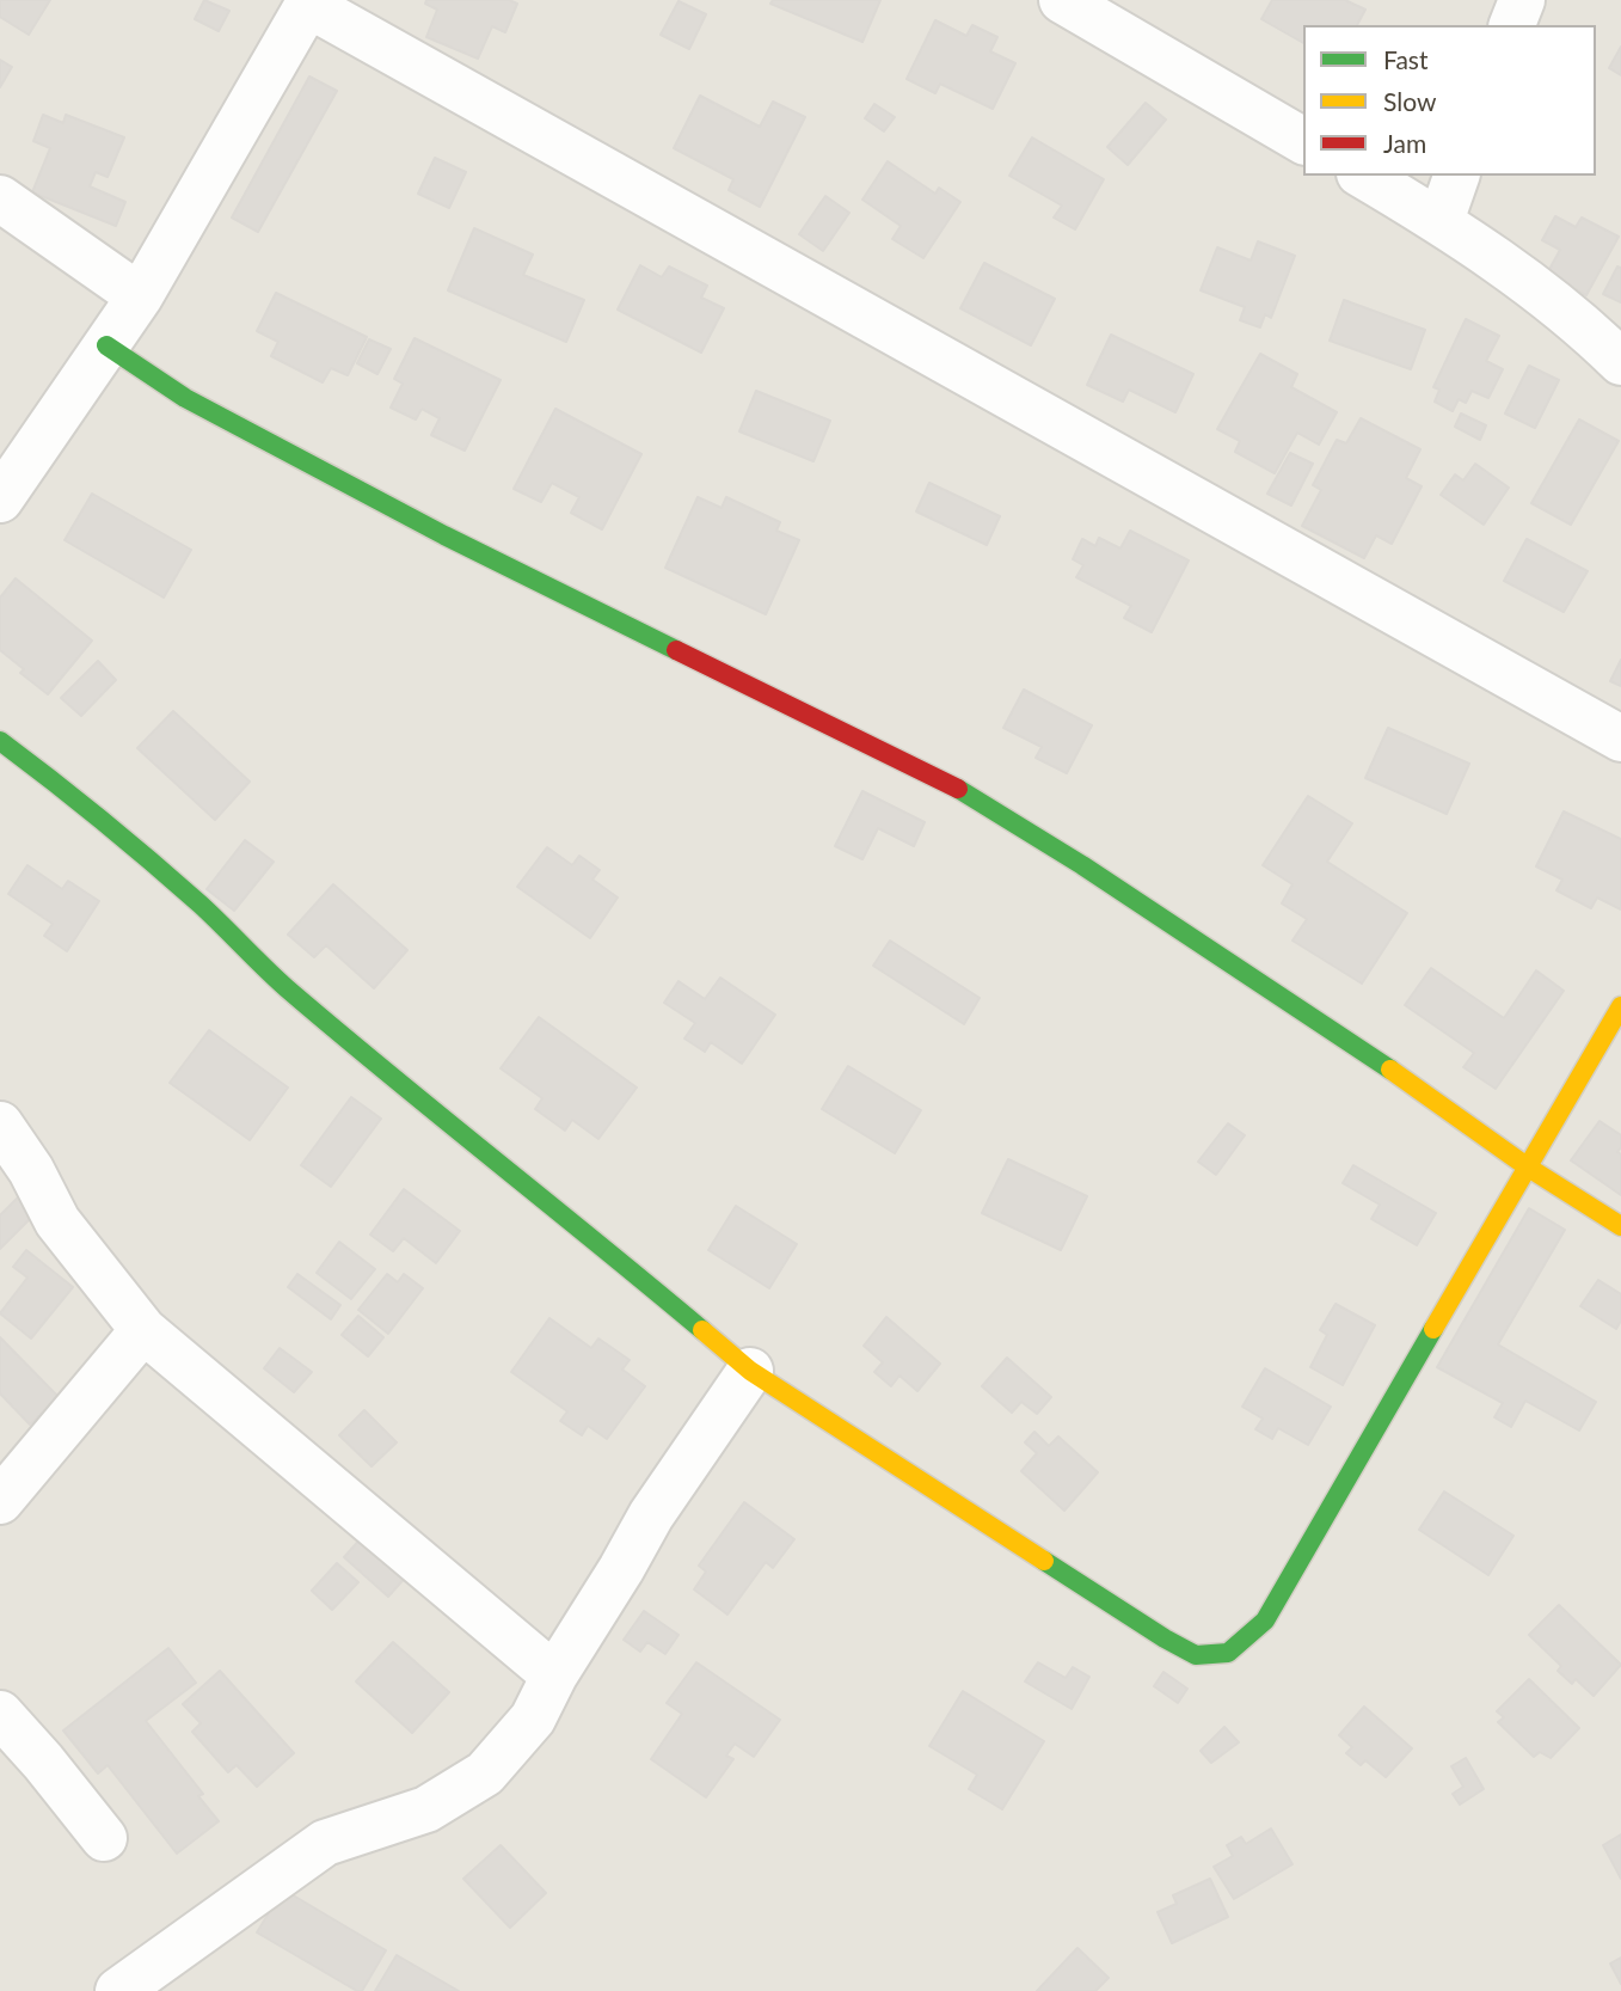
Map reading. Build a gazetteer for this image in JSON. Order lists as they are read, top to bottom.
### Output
{
  "legend": ["Fast", "Slow", "Jam"]
}
